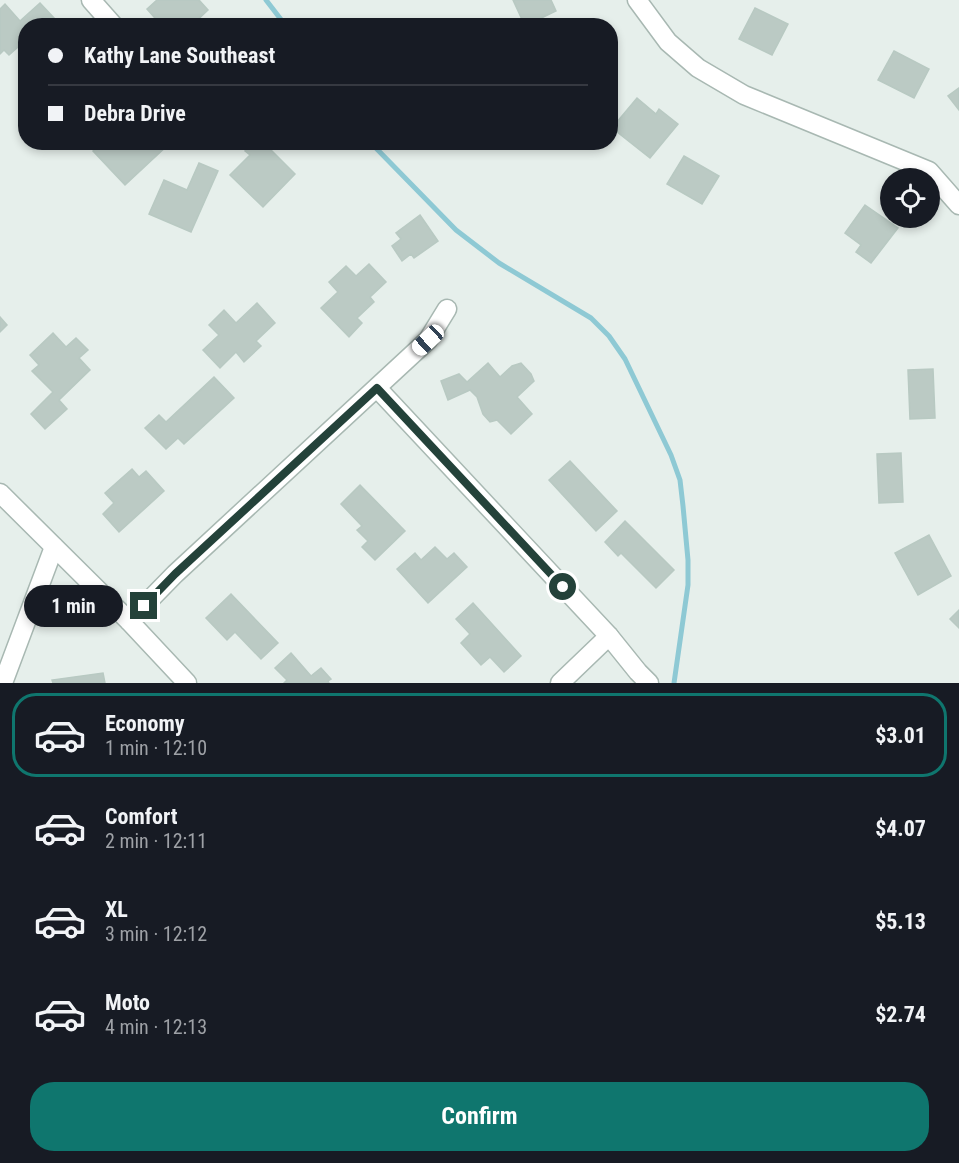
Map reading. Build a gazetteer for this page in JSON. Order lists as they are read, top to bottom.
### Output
{
  "page": {
    "banner": ["Kathy Lane Southeast", "Debra Drive"],
    "bubble": "1 min",
    "list": [
      {
        "name": "Economy",
        "note": "1 min · 12:10",
        "value": "$3.01"
      },
      {
        "name": "Comfort",
        "note": "2 min · 12:11",
        "value": "$4.07"
      },
      {
        "name": "XL",
        "note": "3 min · 12:12",
        "value": "$5.13"
      },
      {
        "name": "Moto",
        "note": "4 min · 12:13",
        "value": "$2.74"
      }
    ],
    "buttons": "Confirm"
  }
}
